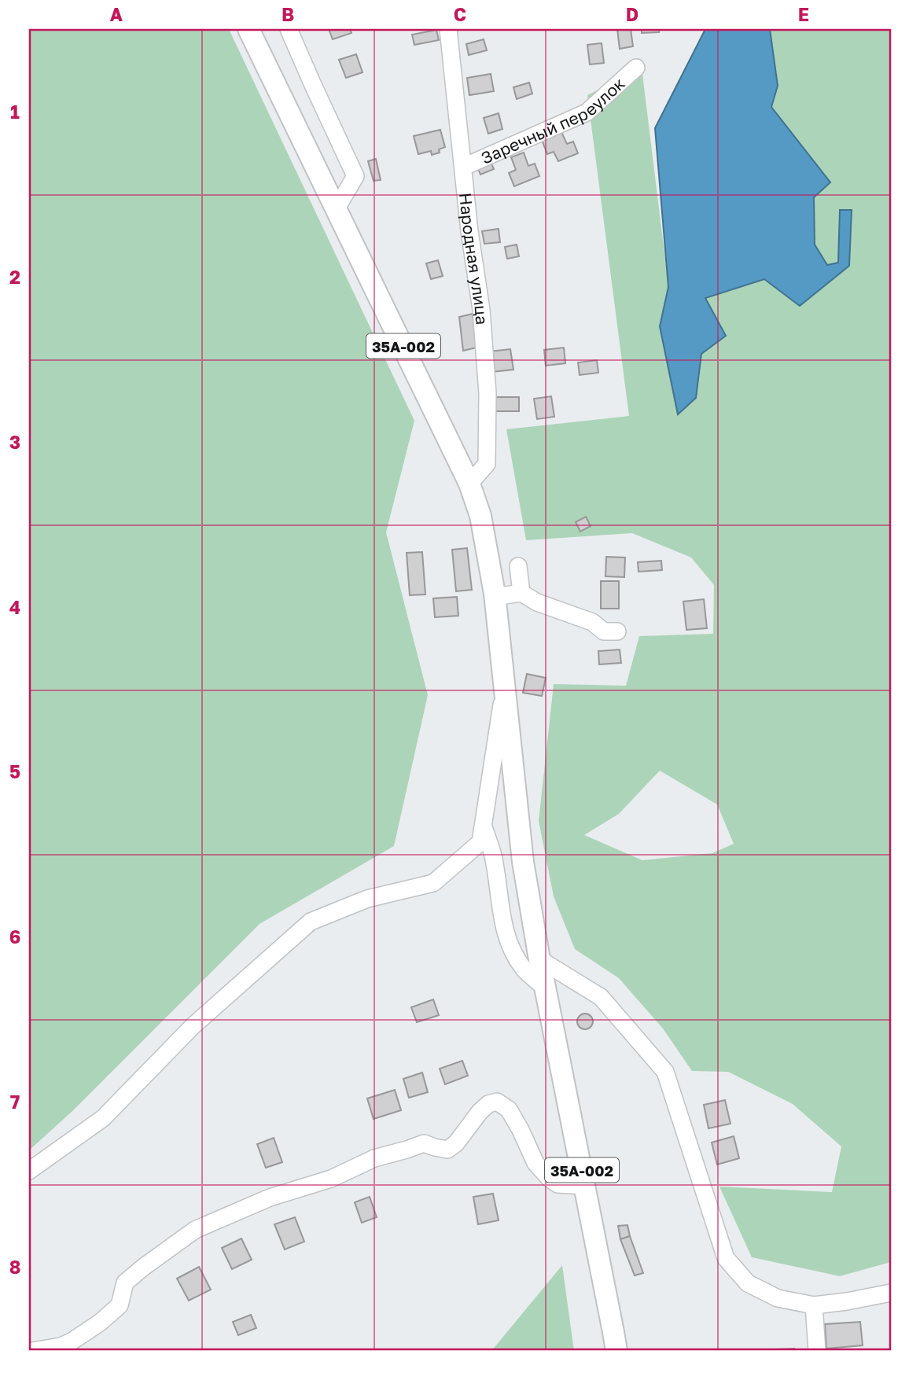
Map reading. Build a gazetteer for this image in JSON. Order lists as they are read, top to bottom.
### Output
{
  "streets": {
    "main road": ["35А-002"],
    "street": ["Заречный переулок", "Народная улица"]
  },
  "crossings": [
    ["Заречный переулок", "Народная улица"],
    ["Народная улица", "35А-002"]
  ],
  "grid": {
    "columns": [
      "A",
      "B",
      "C",
      "D",
      "E"
    ],
    "rows": [
      "1",
      "2",
      "3",
      "4",
      "5",
      "6",
      "7",
      "8"
    ]
  }
}
